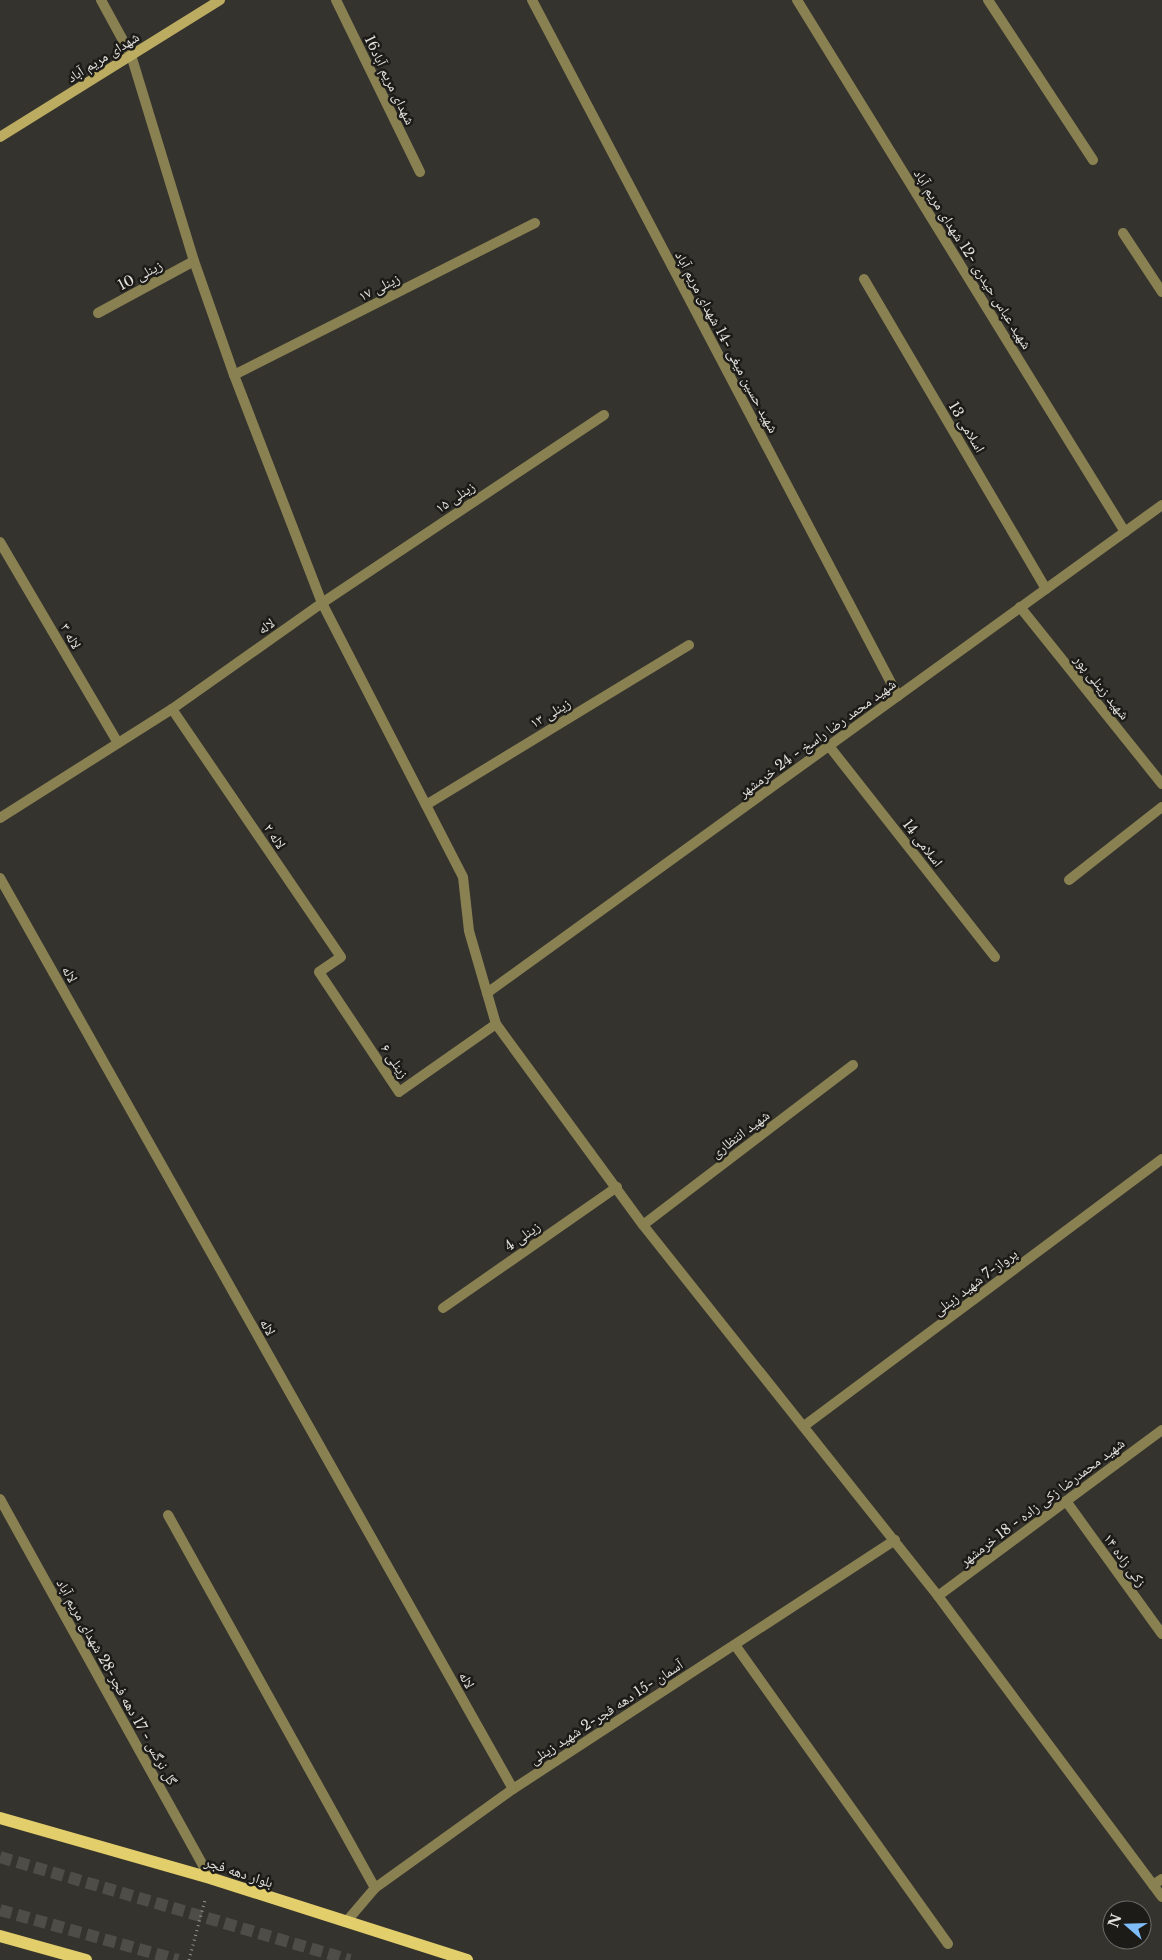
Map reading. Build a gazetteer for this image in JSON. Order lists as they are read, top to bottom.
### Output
{
  "streets": {
    "main road": ["شهدای مریم آباد", "بلوار دهه فجر"],
    "street": [
      "16شهدای مریم آباد",
      "شهید عباس حیدری -12 شهدای مریم آباد",
      "زینلی 10",
      "زینلی ۱۷",
      "شهید حسین میغی -14 شهدای مریم آباد",
      "اسلامی 13",
      "زینلی ۱۵",
      "لاله",
      "لاله ۳",
      "شهید زینلی پور",
      "زینلی ۱۳",
      "شهید محمد رضا راسخ - 24 خرمشهر",
      "لاله ۲",
      "اسلامی 14",
      "زینلی ۶",
      "شهید انتظاری",
      "زینلی 4",
      "پرواز-7 شهید زینلی",
      "شهید محمدرضا زکی زاده - 18 خرمشهر",
      "زکی زاده ۱۴",
      "گل نرگس - 17 دهه فجر-28 شهدای مریم آباد",
      "آسمان -15 دهه فجر-2 شهید زینلی"
    ]
  },
  "crossings": [
    ["شهید عباس حیدری -12 شهدای مریم آباد", "شهید محمد رضا راسخ - 24 خرمشهر"],
    ["شهید حسین میغی -14 شهدای مریم آباد", "شهید محمد رضا راسخ - 24 خرمشهر"],
    ["اسلامی 13", "شهید محمد رضا راسخ - 24 خرمشهر"],
    ["زینلی ۱۵", "لاله"],
    ["لاله", "لاله ۳"],
    ["لاله", "لاله ۲"],
    ["لاله", "آسمان -15 دهه فجر-2 شهید زینلی"],
    ["شهید زینلی پور", "شهید محمد رضا راسخ - 24 خرمشهر"],
    ["شهید محمد رضا راسخ - 24 خرمشهر", "اسلامی 14"],
    ["لاله ۲", "زینلی ۶"],
    ["شهید محمدرضا زکی زاده - 18 خرمشهر", "زکی زاده ۱۴"],
    ["گل نرگس - 17 دهه فجر-28 شهدای مریم آباد", "بلوار دهه فجر"],
    ["آسمان -15 دهه فجر-2 شهید زینلی", "بلوار دهه فجر"]
  ],
  "north": "left"
}
